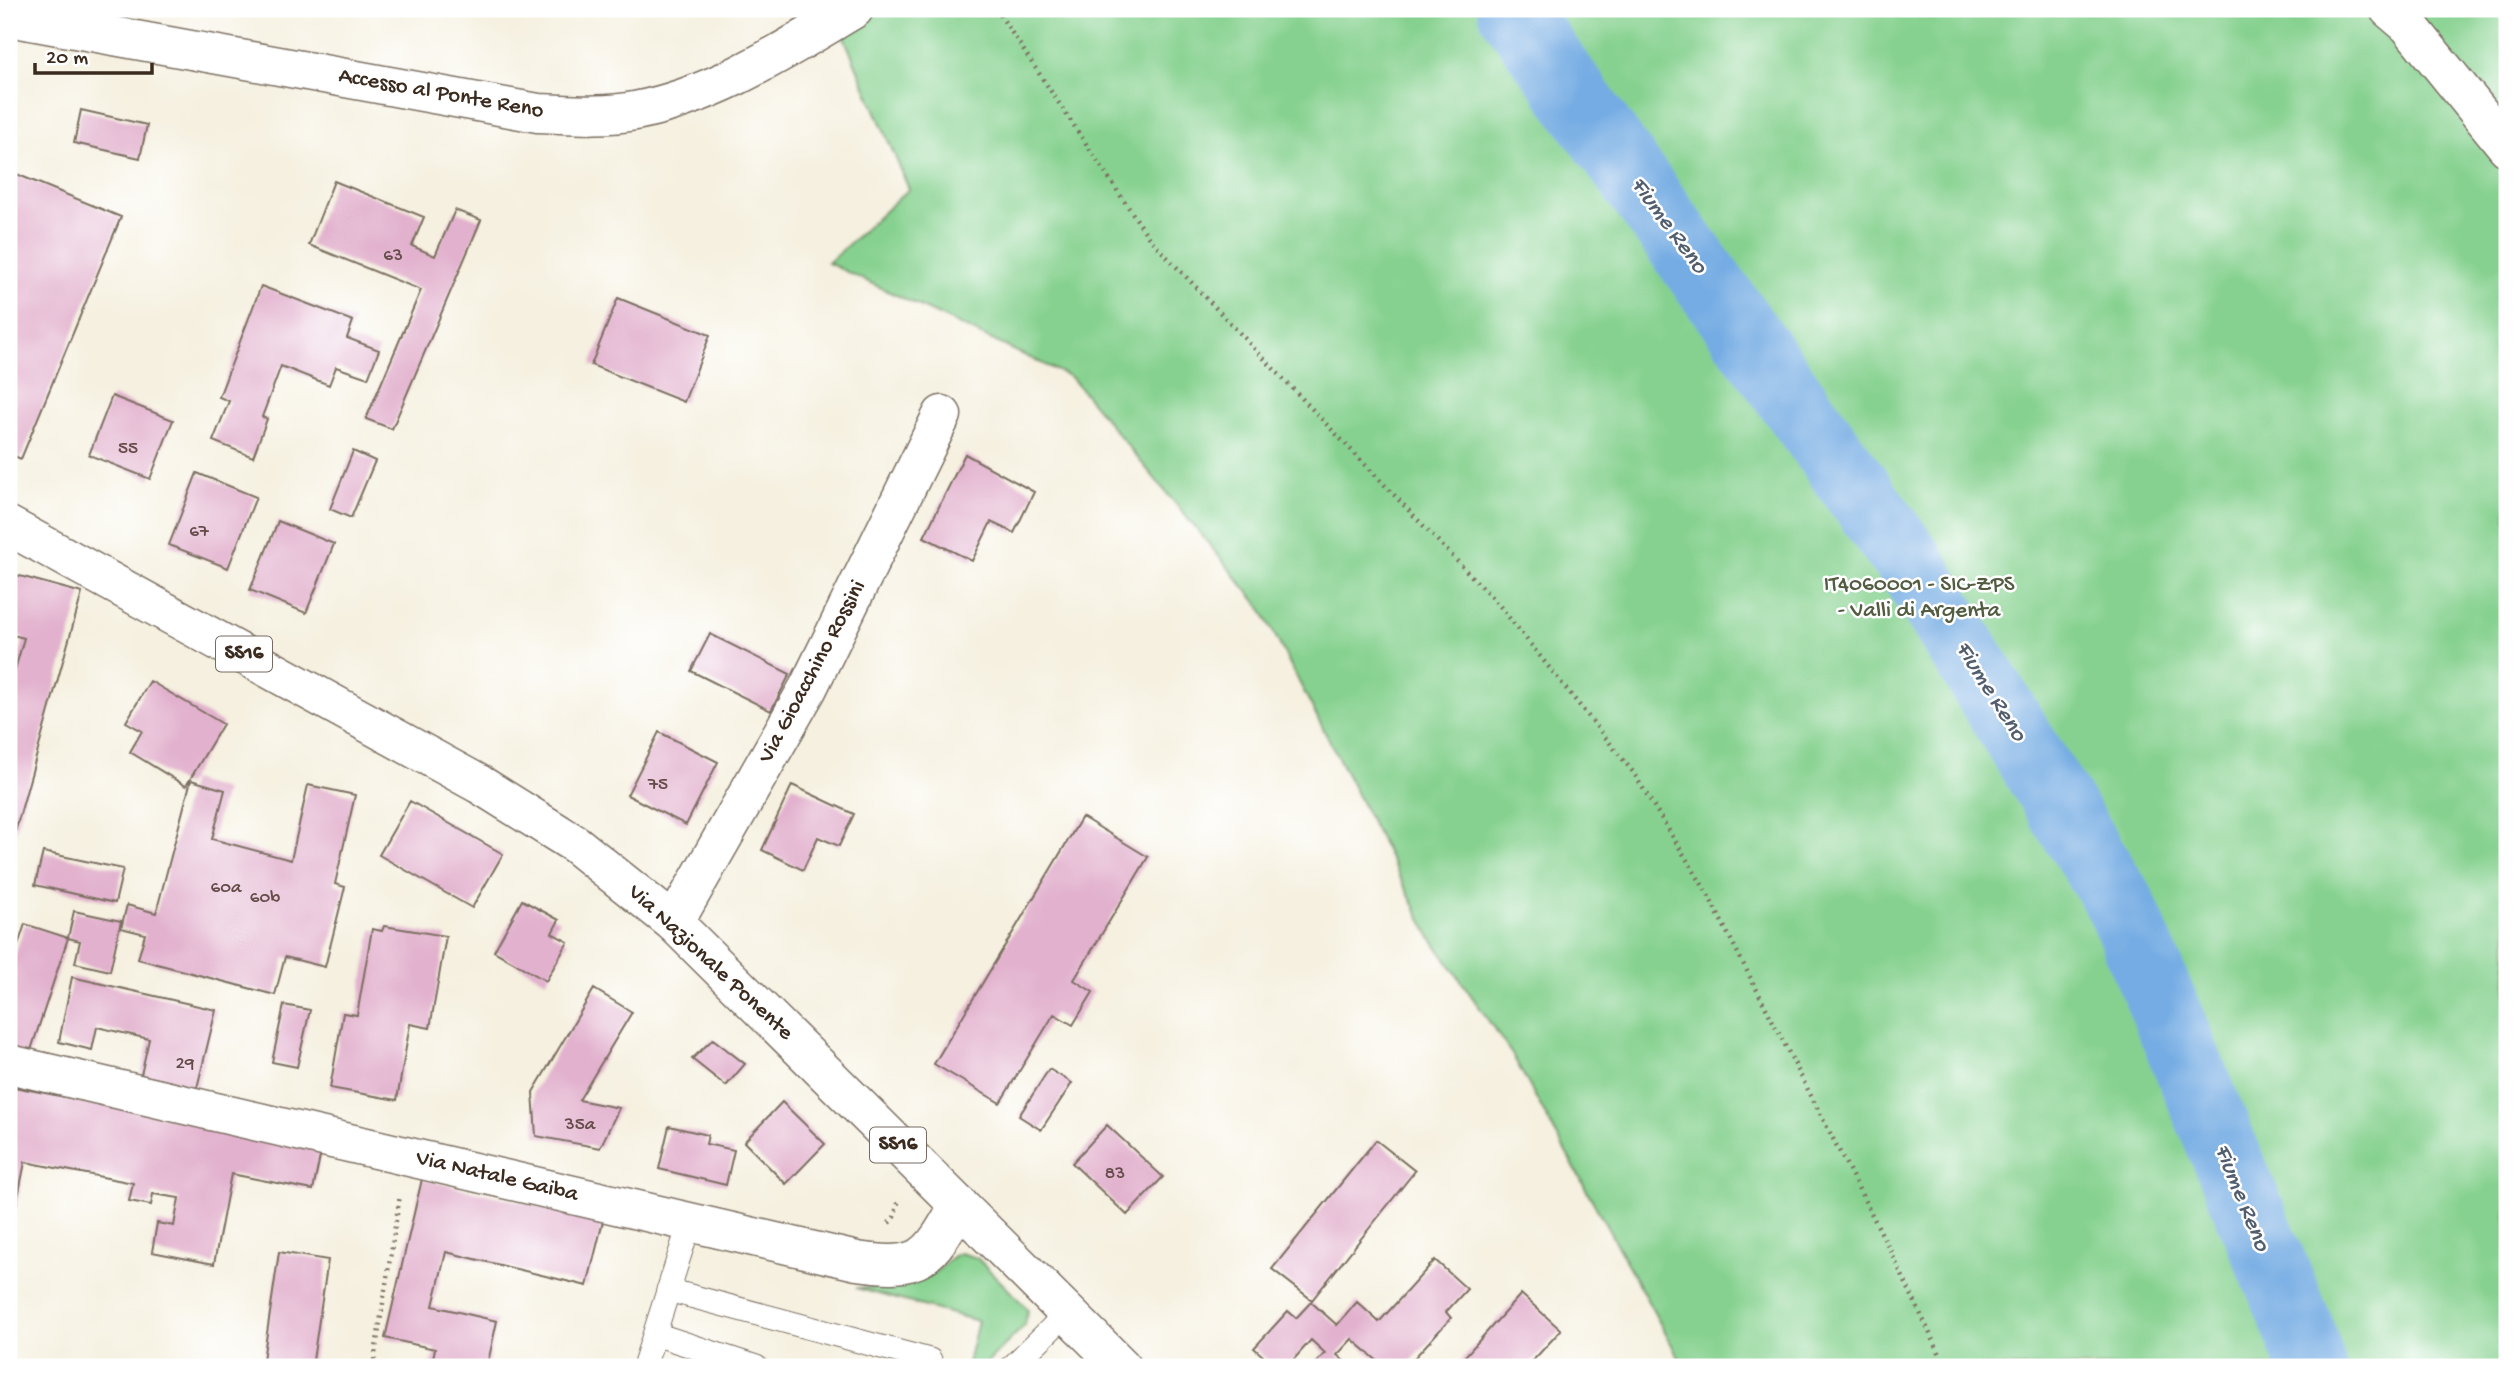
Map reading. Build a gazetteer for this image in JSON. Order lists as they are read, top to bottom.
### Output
{
  "streets": {
    "main road": [
      "Accesso al Ponte Reno",
      "SS16",
      "Via Gioacchino Rossini",
      "Via Nazionale Ponente",
      "Via Natale Gaiba"
    ]
  },
  "crossings": [
    ["Via Gioacchino Rossini", "Via Nazionale Ponente"],
    ["Via Nazionale Ponente", "Via Natale Gaiba"]
  ],
  "water": ["Fiume Reno"],
  "parks": ["IT4060001 - SIC-ZPS - Valli di Argenta"],
  "house_numbers": [
    "63",
    "55",
    "67",
    "75",
    "60a",
    "60b",
    "29",
    "35a",
    "83"
  ],
  "scale_bar": "20 m"
}
